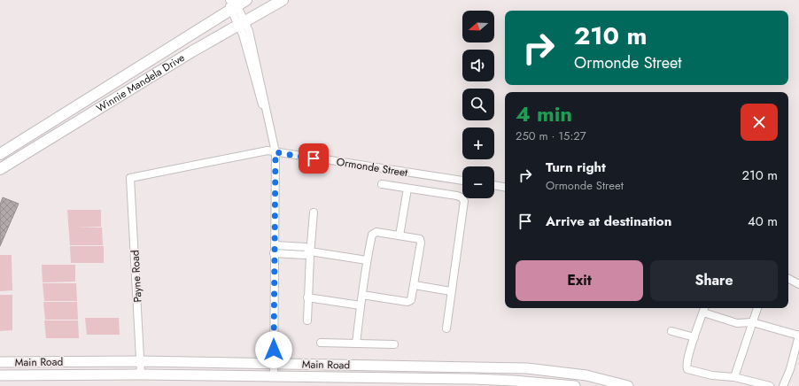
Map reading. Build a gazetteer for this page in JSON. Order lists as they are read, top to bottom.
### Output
{
  "streets": {
    "main road": ["Winnie Mandela Drive", "Main Road"],
    "street": ["Ormonde Street", "Payne Road"]
  },
  "crossings": [
    ["Ormonde Street", "Payne Road"],
    ["Payne Road", "Main Road"]
  ],
  "north": "left",
  "page": {
    "map_buttons": ["+", "−"],
    "turn": ["210 m", "Ormonde Street"],
    "heading": ["4 min", "250 m · 15:27"],
    "list": [
      {
        "name": "Turn right",
        "note": "Ormonde Street",
        "value": "210 m"
      },
      {
        "name": "Arrive at destination",
        "value": "40 m"
      }
    ],
    "buttons": ["Exit", "Share"]
  }
}
